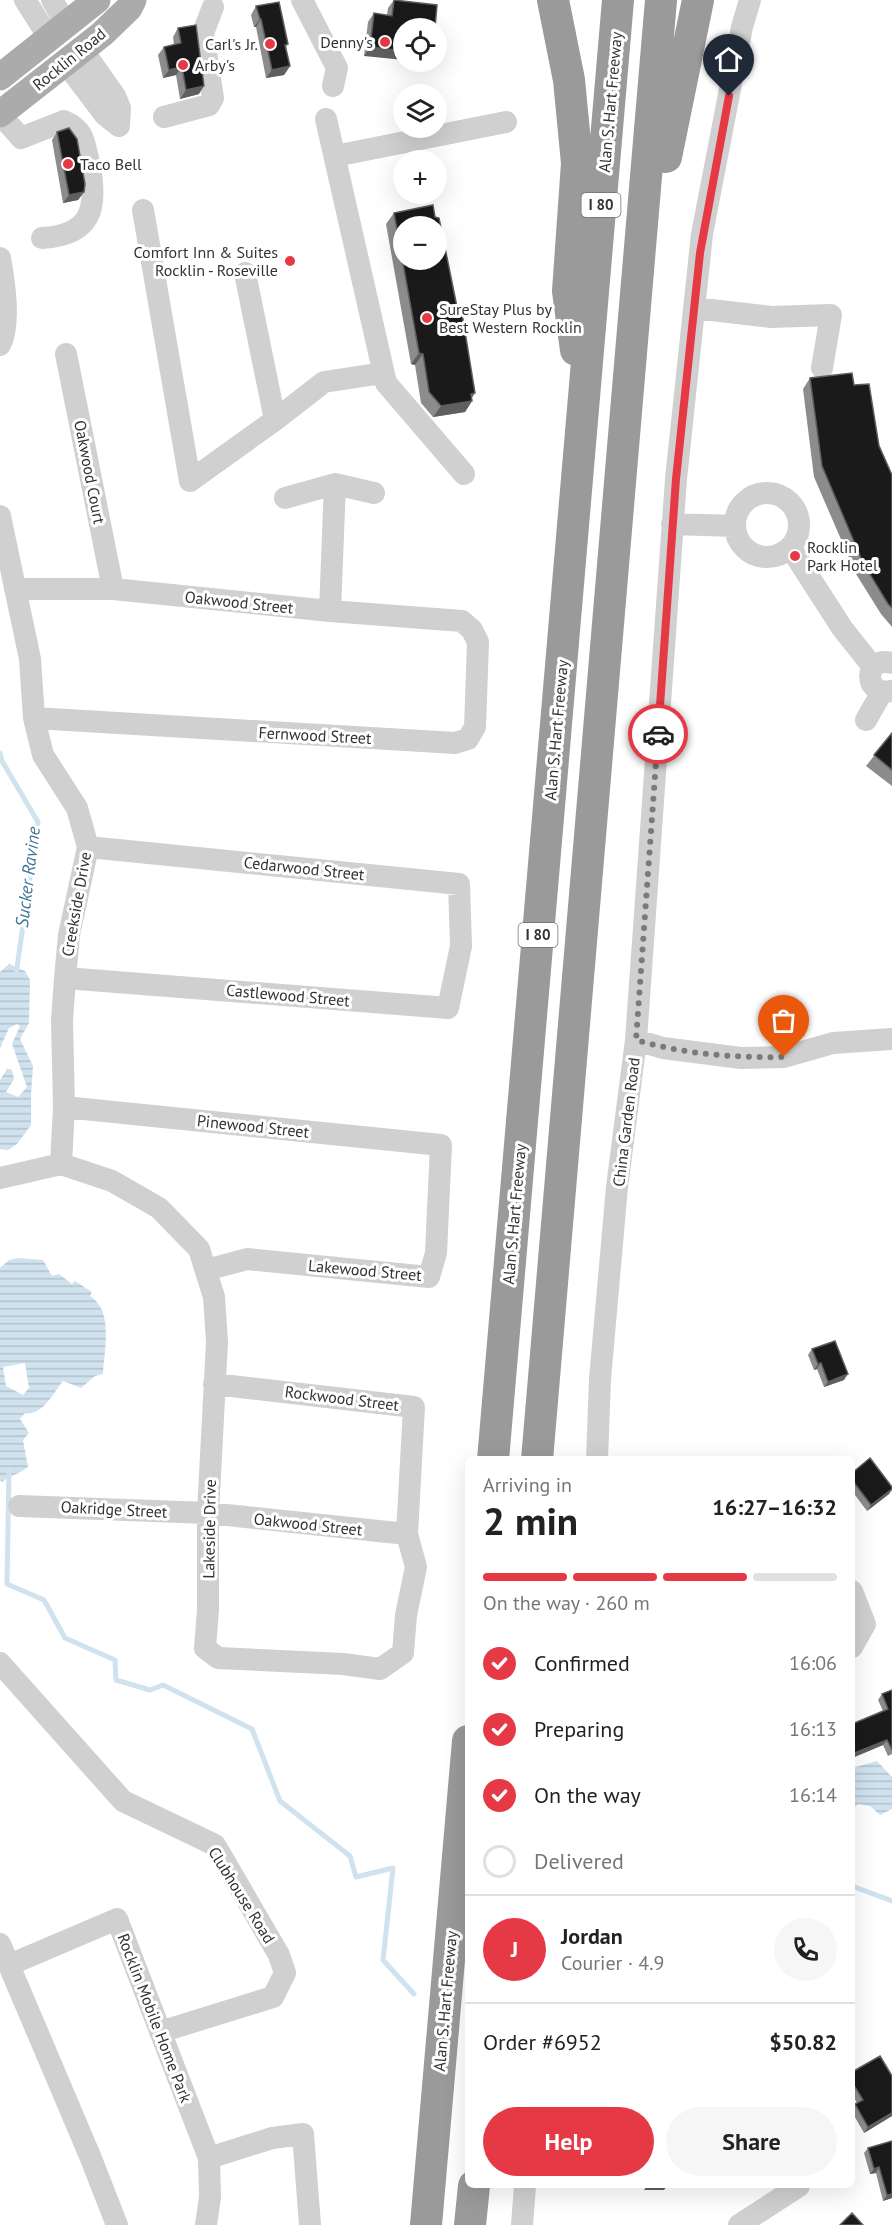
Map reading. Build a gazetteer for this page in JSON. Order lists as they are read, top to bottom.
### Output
{
  "streets": {
    "highway": ["Alan S. Hart Freeway", "I 80"],
    "main road": ["Rocklin Road"],
    "street": [
      "Oakwood Court",
      "Oakwood Street",
      "Fernwood Street",
      "Cedarwood Street",
      "Creekside Drive",
      "Castlewood Street",
      "China Garden Road",
      "Pinewood Street",
      "Lakewood Street",
      "Rockwood Street",
      "Oakridge Street",
      "Lakeside Drive",
      "Clubhouse Road",
      "Rocklin Mobile Home Park"
    ]
  },
  "crossings": [
    ["Oakwood Court", "Oakwood Street"],
    ["Oakwood Street", "Fernwood Street"],
    ["Oakwood Street", "Creekside Drive"],
    ["Oakwood Street", "Rockwood Street"],
    ["Oakwood Street", "Oakridge Street"],
    ["Oakwood Street", "Lakeside Drive"],
    ["Fernwood Street", "Creekside Drive"],
    ["Cedarwood Street", "Creekside Drive"],
    ["Cedarwood Street", "Castlewood Street"],
    ["Creekside Drive", "Castlewood Street"],
    ["Creekside Drive", "Pinewood Street"],
    ["Creekside Drive", "Lakeside Drive"],
    ["Pinewood Street", "Lakewood Street"],
    ["Lakewood Street", "Lakeside Drive"],
    ["Rockwood Street", "Lakeside Drive"],
    ["Oakridge Street", "Lakeside Drive"],
    ["Clubhouse Road", "Rocklin Mobile Home Park"]
  ],
  "water": ["Sucker Ravine"],
  "places": [
    "Denny's",
    "Carl's Jr.",
    "Arby's",
    "Taco Bell",
    "Comfort Inn & Suites Rocklin - Roseville",
    "SureStay Plus by Best Western Rocklin",
    "Rocklin Park Hotel"
  ],
  "page": {
    "map_buttons": ["+", "−"],
    "heading": ["2 min", "Arriving in", "16:27–16:32"],
    "panel": [
      "Jordan",
      "Courier · 4.9",
      "Order #6952",
      "$50.82"
    ],
    "bar": "On the way · 260 m",
    "list": [
      ["Confirmed", "16:06"],
      ["Preparing", "16:13"],
      ["On the way", "16:14"],
      "Delivered"
    ],
    "round": "J",
    "buttons": ["Help", "Share"]
  }
}
